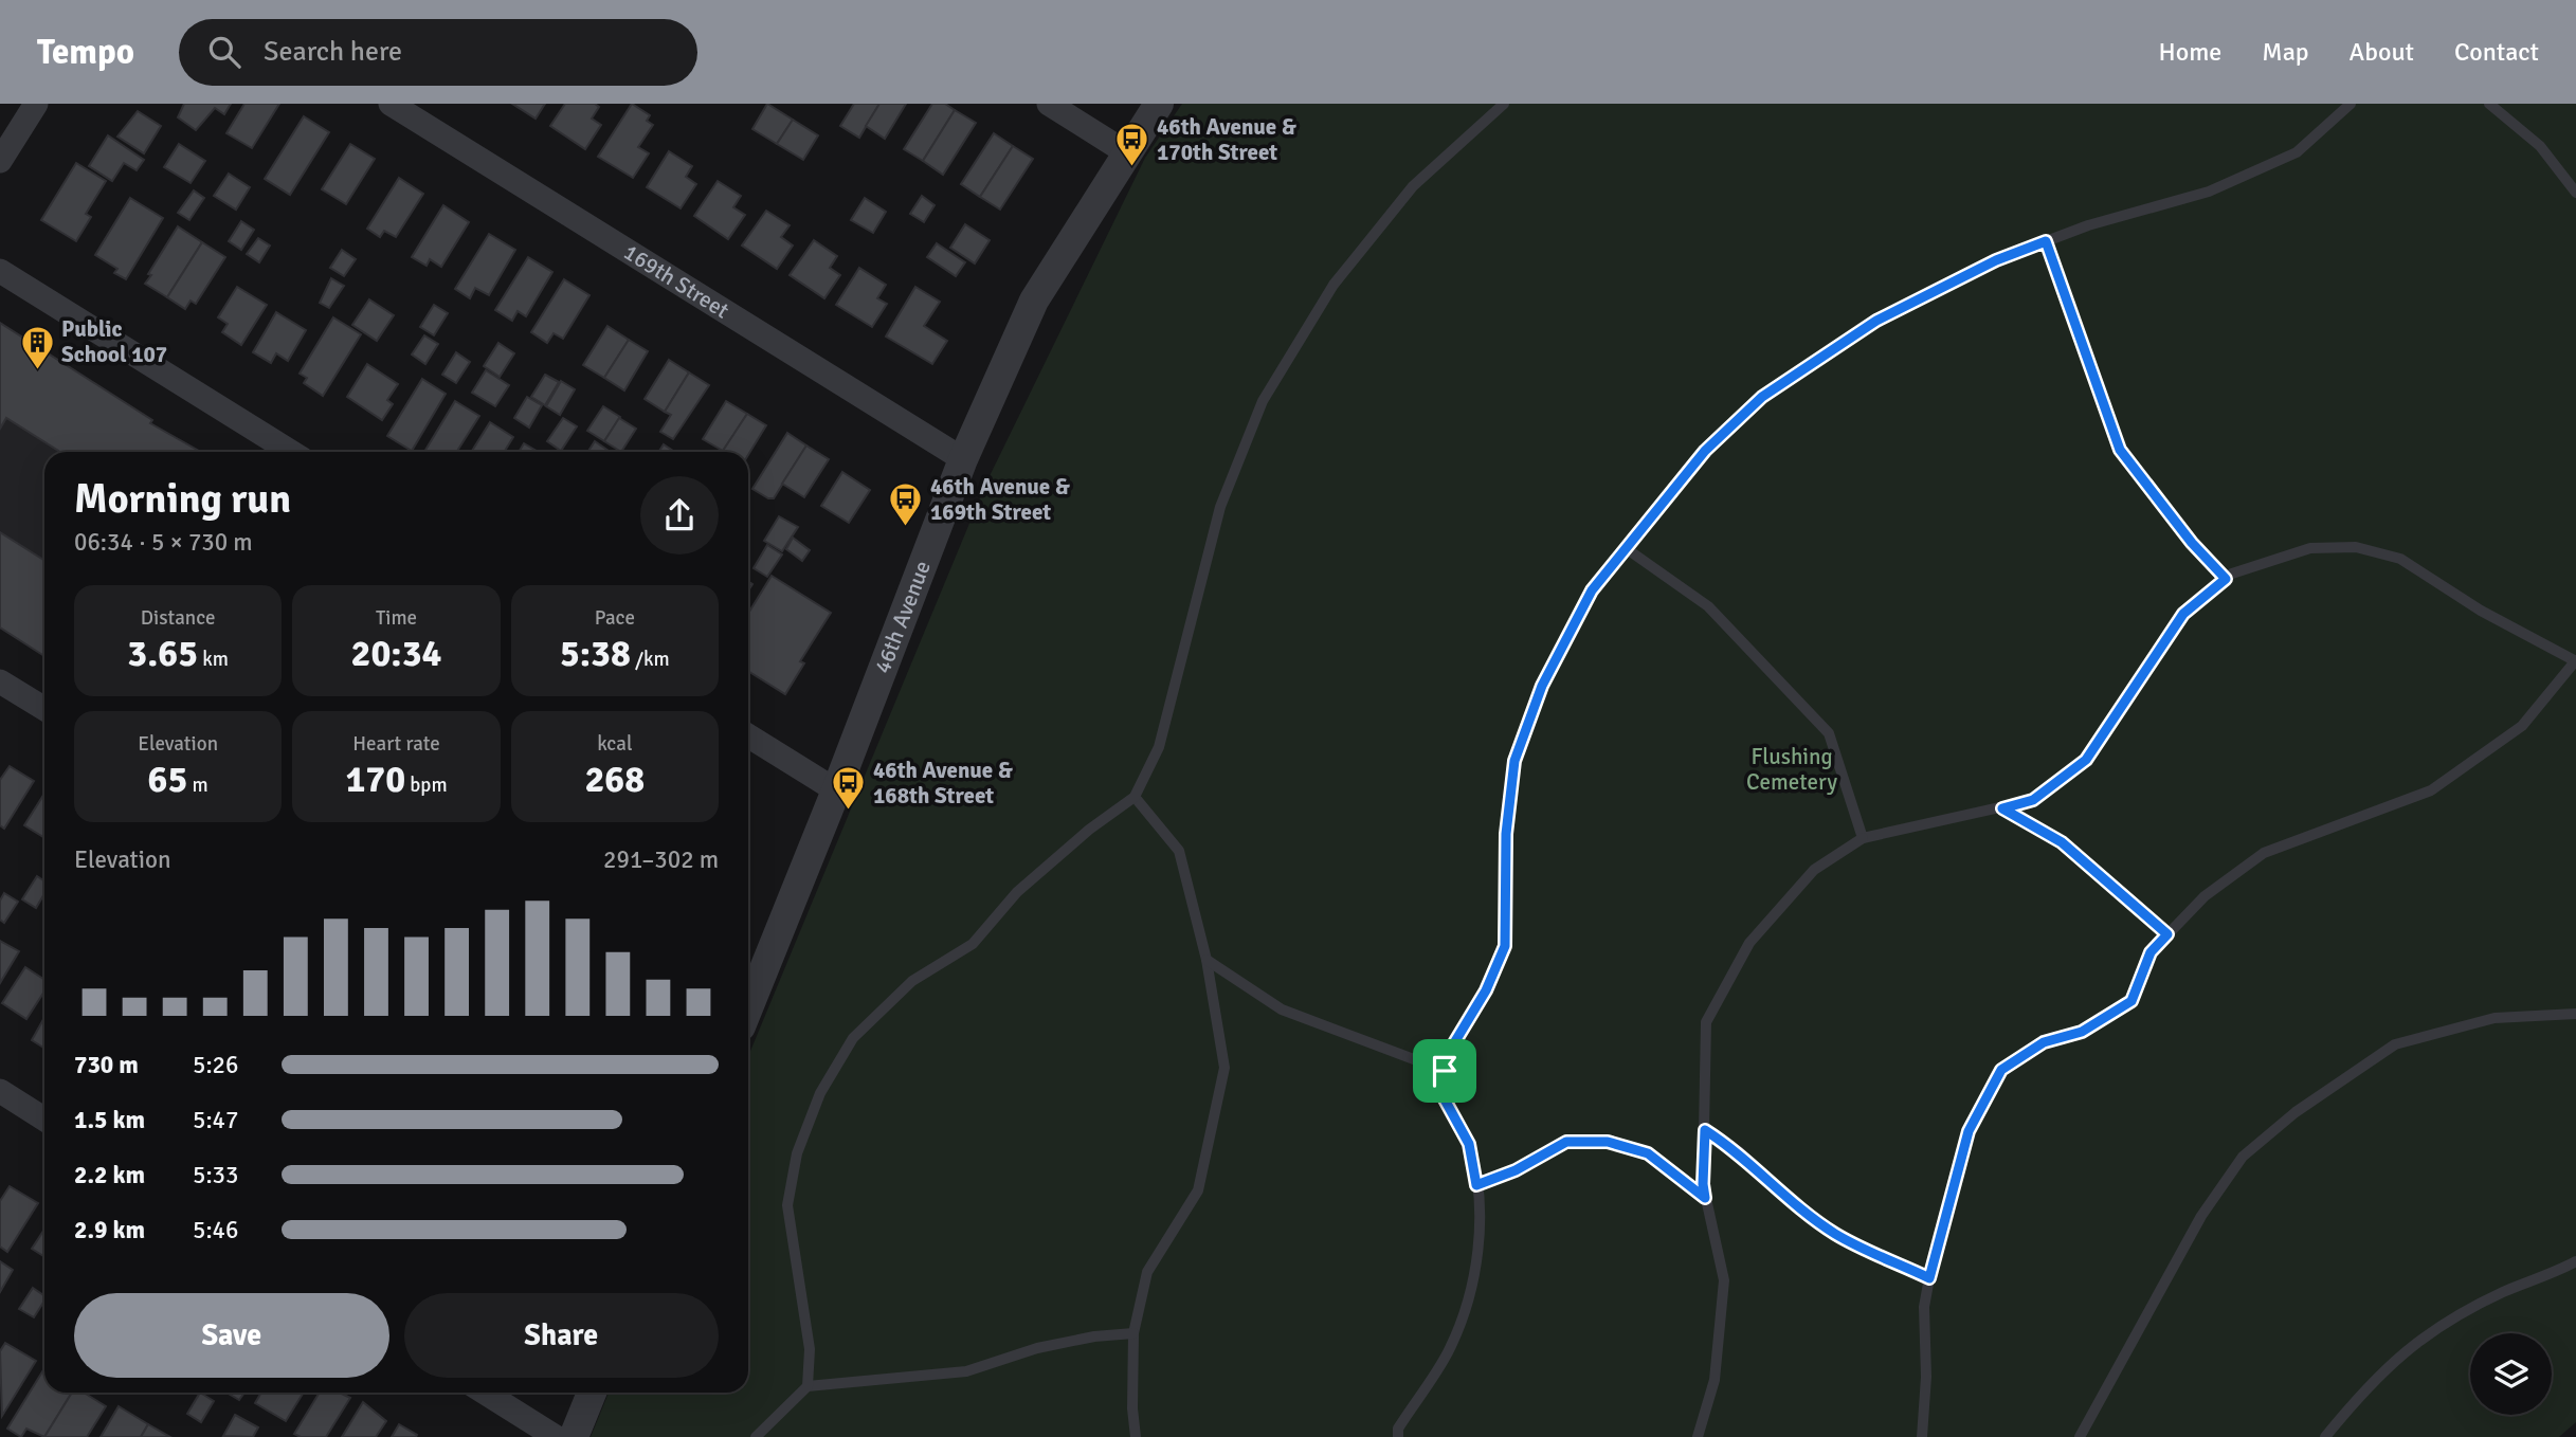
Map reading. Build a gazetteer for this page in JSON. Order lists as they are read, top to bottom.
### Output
{
  "streets": {
    "street": ["169th Street", "46th Avenue"]
  },
  "crossings": [
    ["169th Street", "46th Avenue"]
  ],
  "parks": ["Flushing Cemetery"],
  "places": {
    "bus stop": ["46th Avenue & 170th Street", "46th Avenue & 169th Street", "46th Avenue & 168th Street"],
    "building": ["Public School 107"]
  },
  "page": {
    "header": "Tempo",
    "search": "Search here",
    "nav": [
      "Home",
      "Map",
      "About",
      "Contact"
    ],
    "heading": ["Morning run", "06:34 · 5 × 730 m"],
    "stats": [
      ["Distance", "3.65 km"],
      ["Time", "20:34"],
      ["Pace", "5:38 /km"],
      ["Elevation", "65 m"],
      ["Heart rate", "170 bpm"],
      ["kcal", "268"]
    ],
    "chart": ["Elevation", "291–302 m"],
    "list": [
      {
        "name": "730 m",
        "note": "5:26"
      },
      {
        "name": "1.5 km",
        "note": "5:47"
      },
      {
        "name": "2.2 km",
        "note": "5:33"
      },
      {
        "name": "2.9 km",
        "note": "5:46"
      }
    ],
    "buttons": ["Save", "Share"]
  }
}
